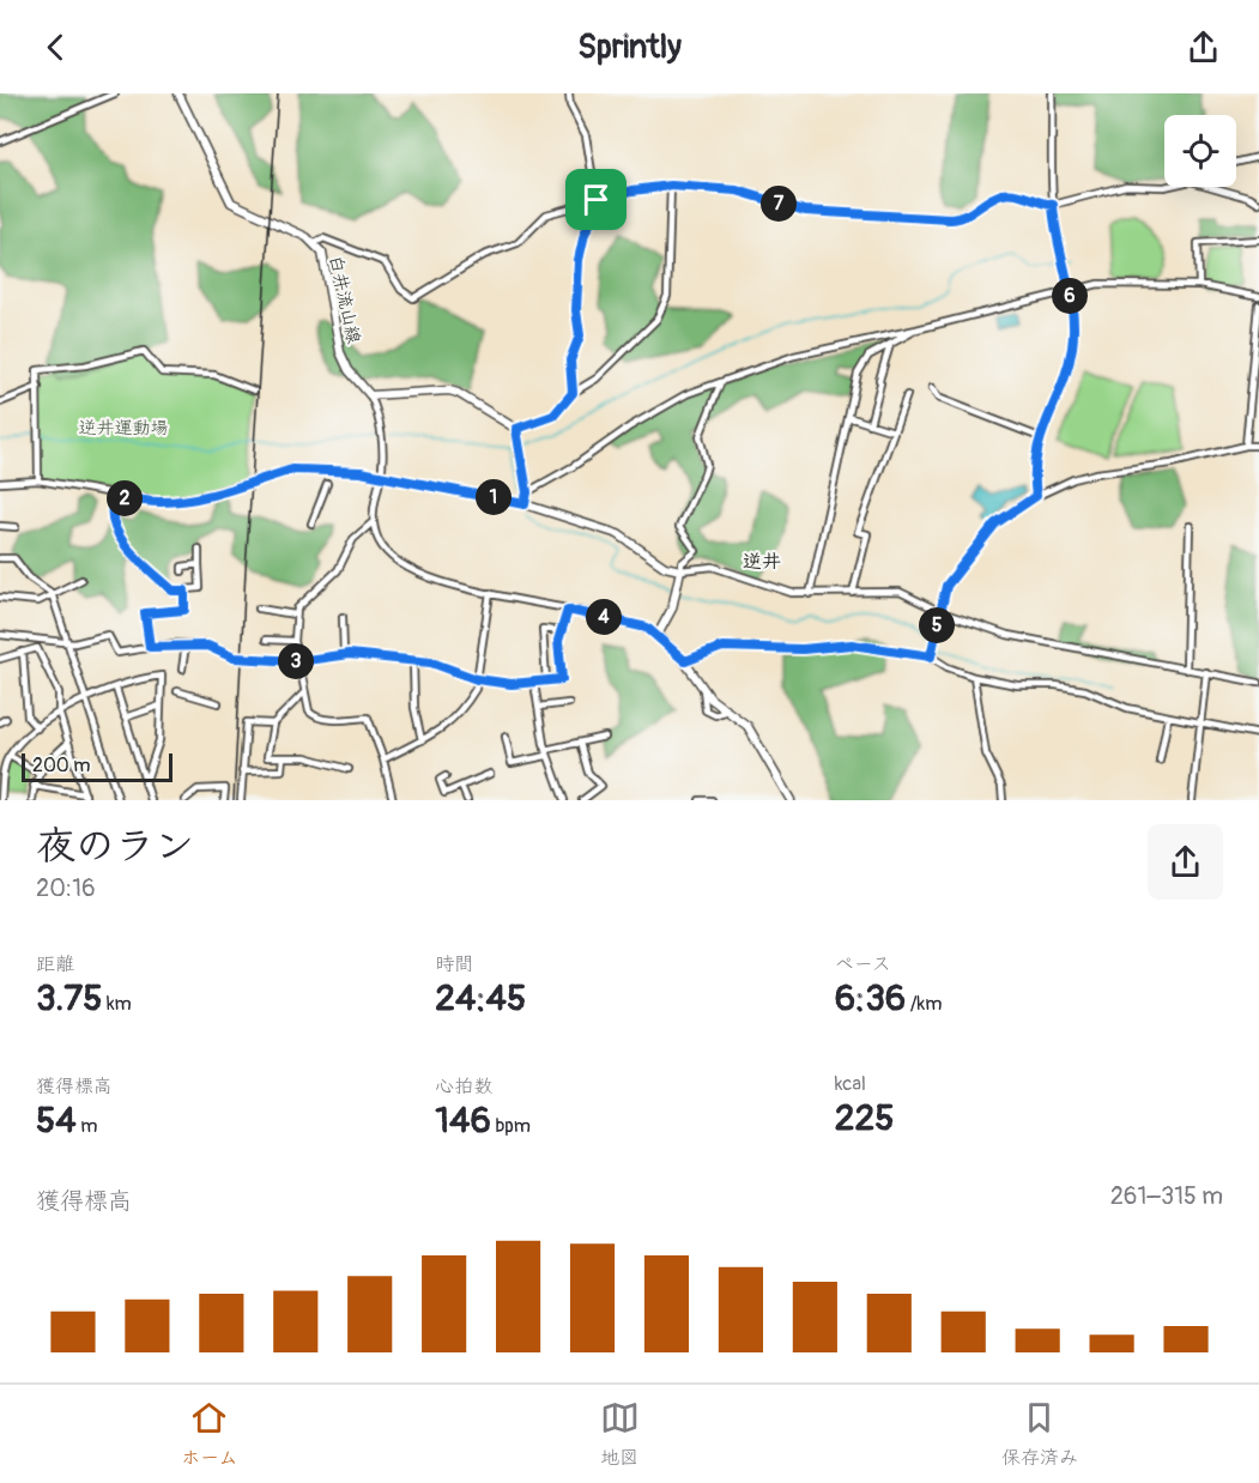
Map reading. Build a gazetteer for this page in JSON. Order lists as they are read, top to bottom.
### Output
{
  "streets": {
    "main road": ["白井流山線"]
  },
  "districts": ["逆井"],
  "parks": ["逆井運動場"],
  "scale_bar": "200 m",
  "page": {
    "header": "Sprintly",
    "pins": [
      "7",
      "6",
      "1",
      "2",
      "4",
      "5",
      "3"
    ],
    "scale": "200 m",
    "heading": ["夜のラン", "20:16"],
    "stats": [
      ["距離", "3.75 km"],
      ["時間", "24:45"],
      ["ペース", "6:36 /km"],
      ["獲得標高", "54 m"],
      ["心拍数", "146 bpm"],
      ["kcal", "225"]
    ],
    "chart": ["獲得標高", "261–315 m"],
    "tabs": ["ホーム", "地図", "保存済み"]
  }
}
